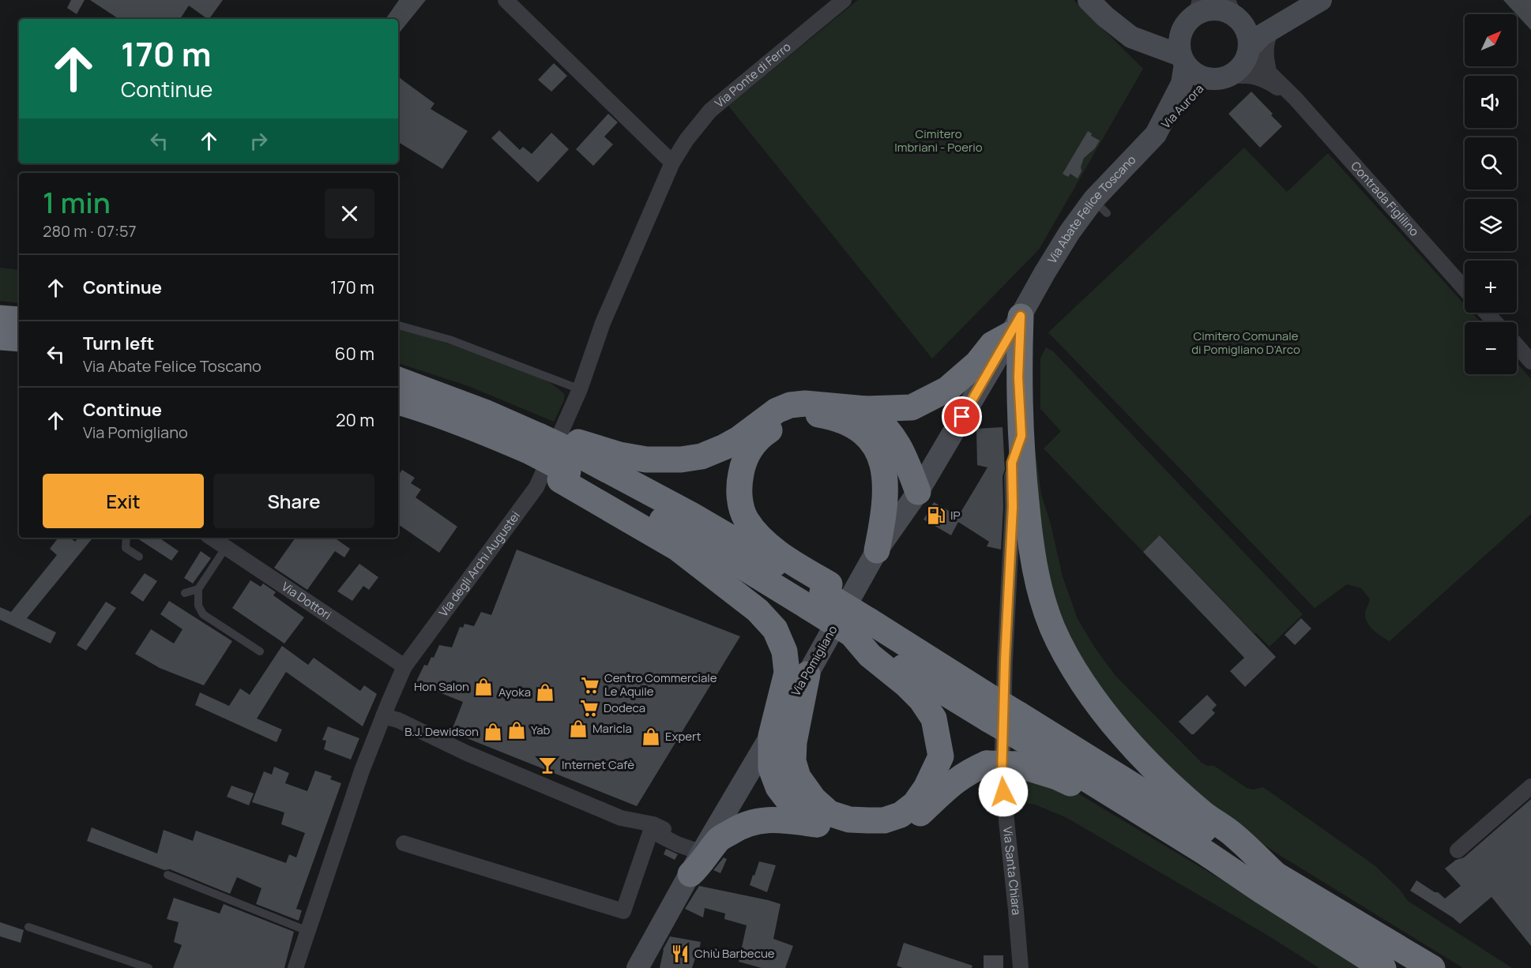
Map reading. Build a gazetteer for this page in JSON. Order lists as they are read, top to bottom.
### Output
{
  "streets": {
    "main road": ["Via Aurora", "Via Abate Felice Toscano", "Via Pomigliano"],
    "street": [
      "Via Ponte di Ferro",
      "Contrada Figlilino",
      "Via degli Archi Augustei",
      "Via Dottori",
      "Via Santa Chiara"
    ]
  },
  "crossings": [
    ["Via Ponte di Ferro", "Via degli Archi Augustei"],
    ["Via Aurora", "Contrada Figlilino"],
    ["Via Aurora", "Via Abate Felice Toscano"],
    ["Contrada Figlilino", "Via Abate Felice Toscano"],
    ["Via Abate Felice Toscano", "Via Pomigliano"],
    ["Via degli Archi Augustei", "Via Dottori"]
  ],
  "parks": ["Cimitero Imbriani - Poerio", "Cimitero Comunale di Pomigliano D'Arco"],
  "places": {
    "fuel station": ["IP"],
    "supermarket": ["Centro Commerciale Le Aquile", "Dodeca"],
    "shop": [
      "Hon Salon",
      "Ayoka",
      "Maricla",
      "Yab",
      "B.J. Dewidson",
      "Expert"
    ],
    "bar": ["Internet Cafè"],
    "restaurant": ["Chiù Barbecue"]
  },
  "north": "top right",
  "page": {
    "map_buttons": ["+", "−"],
    "turn": ["170 m", "Continue"],
    "heading": ["1 min", "280 m · 07:57"],
    "list": [
      {
        "name": "Continue",
        "value": "170 m"
      },
      {
        "name": "Turn left",
        "note": "Via Abate Felice Toscano",
        "value": "60 m"
      },
      {
        "name": "Continue",
        "note": "Via Pomigliano",
        "value": "20 m"
      }
    ],
    "buttons": ["Exit", "Share"]
  }
}
